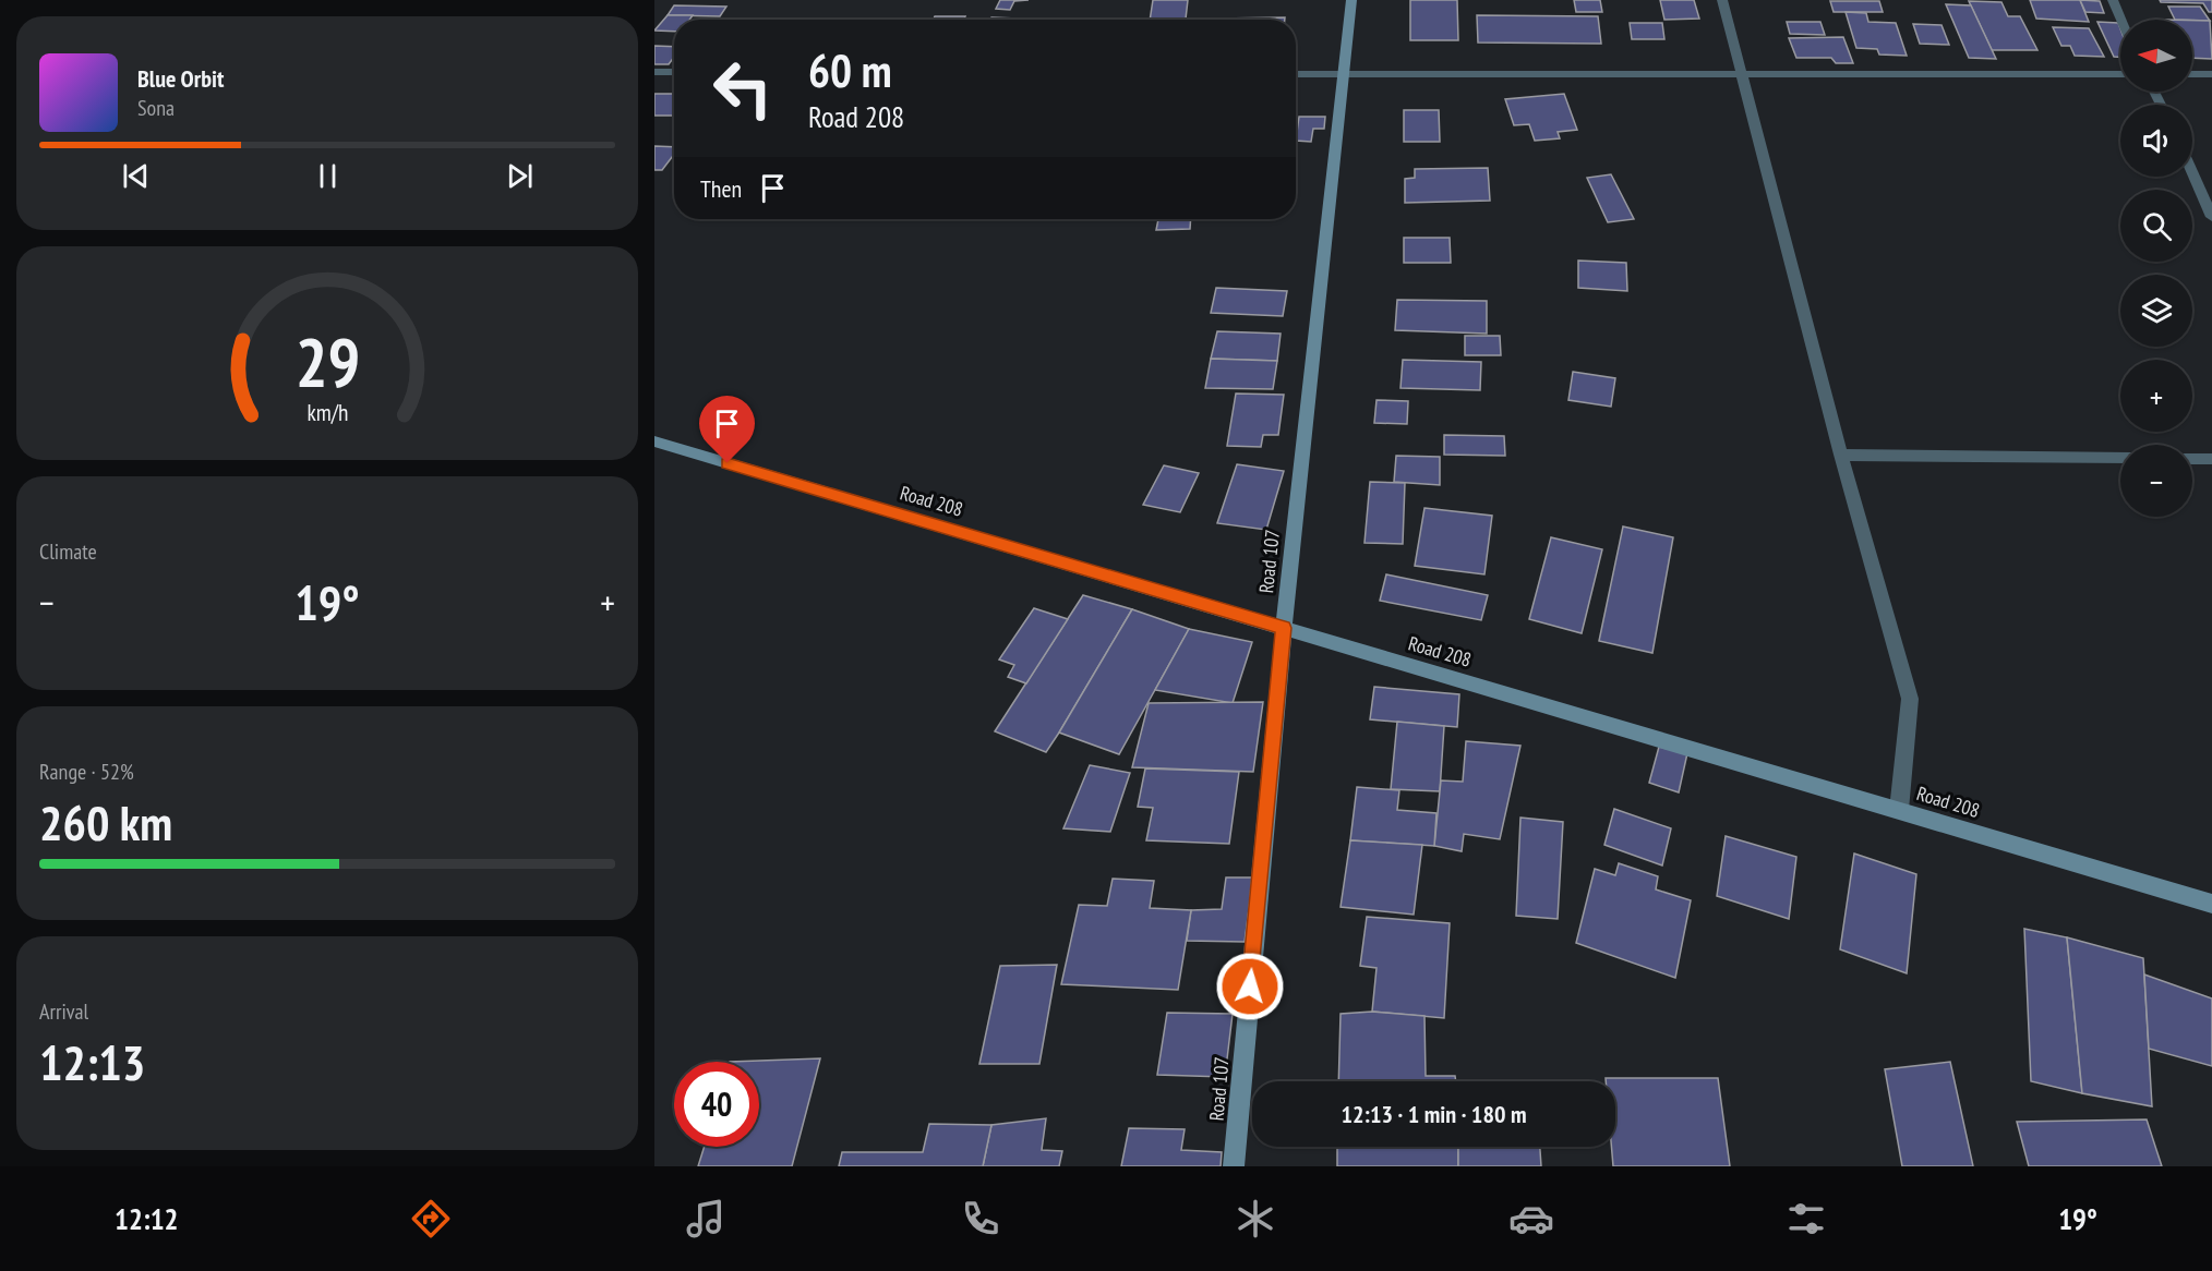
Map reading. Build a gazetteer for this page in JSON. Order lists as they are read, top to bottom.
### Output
{
  "streets": {
    "street": ["Road 208", "Road 107"]
  },
  "crossings": [
    ["Road 208", "Road 107"]
  ],
  "north": "left",
  "page": {
    "map_buttons": ["+", "−"],
    "turn": ["60 m", "Road 208"],
    "song": ["Blue Orbit", "Sona"],
    "then": "Then",
    "tile": [
      "Climate",
      ["Range · 52%", "260 km"],
      ["Arrival", "12:13"]
    ],
    "heat": ["−", "19°", "+"],
    "limit": "40",
    "trip": "12:13 · 1 min · 180 m",
    "tabs": ["12:12", "19°"],
    "gauge": ["29", "km/h"]
  }
}
